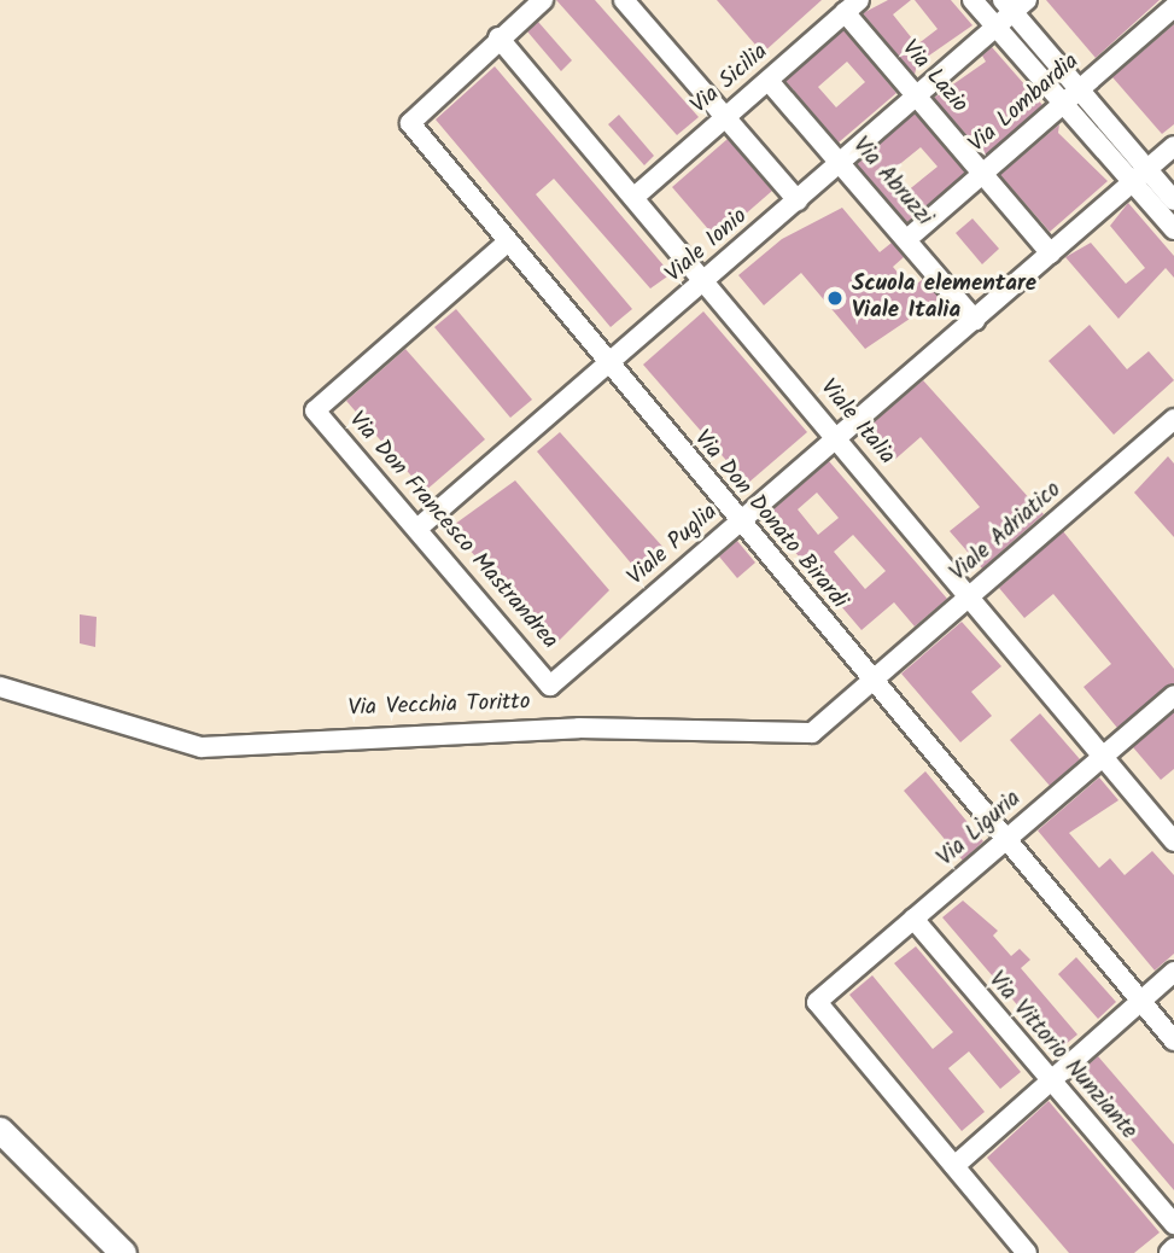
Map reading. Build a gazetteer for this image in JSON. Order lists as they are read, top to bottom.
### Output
{
  "streets": {
    "street": [
      "Via Lazio",
      "Via Sicilia",
      "Via Lombardia",
      "Via Abruzzi",
      "Viale Ionio",
      "Viale Italia",
      "Via Don Donato Birardi",
      "Via Don Francesco Mastrandrea",
      "Viale Adriatico",
      "Viale Puglia",
      "Via Vecchia Toritto",
      "Via Liguria",
      "Via Vittorio Nunziante"
    ]
  },
  "crossings": [
    ["Via Lazio", "Via Sicilia"],
    ["Via Lazio", "Via Lombardia"],
    ["Via Lazio", "Viale Ionio"],
    ["Via Lazio", "Viale Puglia"],
    ["Via Sicilia", "Via Abruzzi"],
    ["Via Sicilia", "Viale Italia"],
    ["Via Lombardia", "Via Abruzzi"],
    ["Via Abruzzi", "Viale Ionio"],
    ["Via Abruzzi", "Viale Puglia"],
    ["Viale Ionio", "Viale Italia"],
    ["Viale Ionio", "Via Don Donato Birardi"],
    ["Viale Ionio", "Via Don Francesco Mastrandrea"],
    ["Viale Italia", "Via Don Donato Birardi"],
    ["Viale Italia", "Viale Adriatico"],
    ["Viale Italia", "Viale Puglia"],
    ["Viale Italia", "Via Liguria"],
    ["Via Don Donato Birardi", "Via Don Francesco Mastrandrea"],
    ["Via Don Donato Birardi", "Viale Adriatico"],
    ["Via Don Donato Birardi", "Viale Puglia"],
    ["Via Don Donato Birardi", "Via Vecchia Toritto"],
    ["Via Don Donato Birardi", "Via Liguria"],
    ["Via Don Francesco Mastrandrea", "Viale Puglia"],
    ["Viale Adriatico", "Via Vecchia Toritto"],
    ["Via Liguria", "Via Vittorio Nunziante"]
  ],
  "places": ["Scuola elementare Viale Italia"]
}
